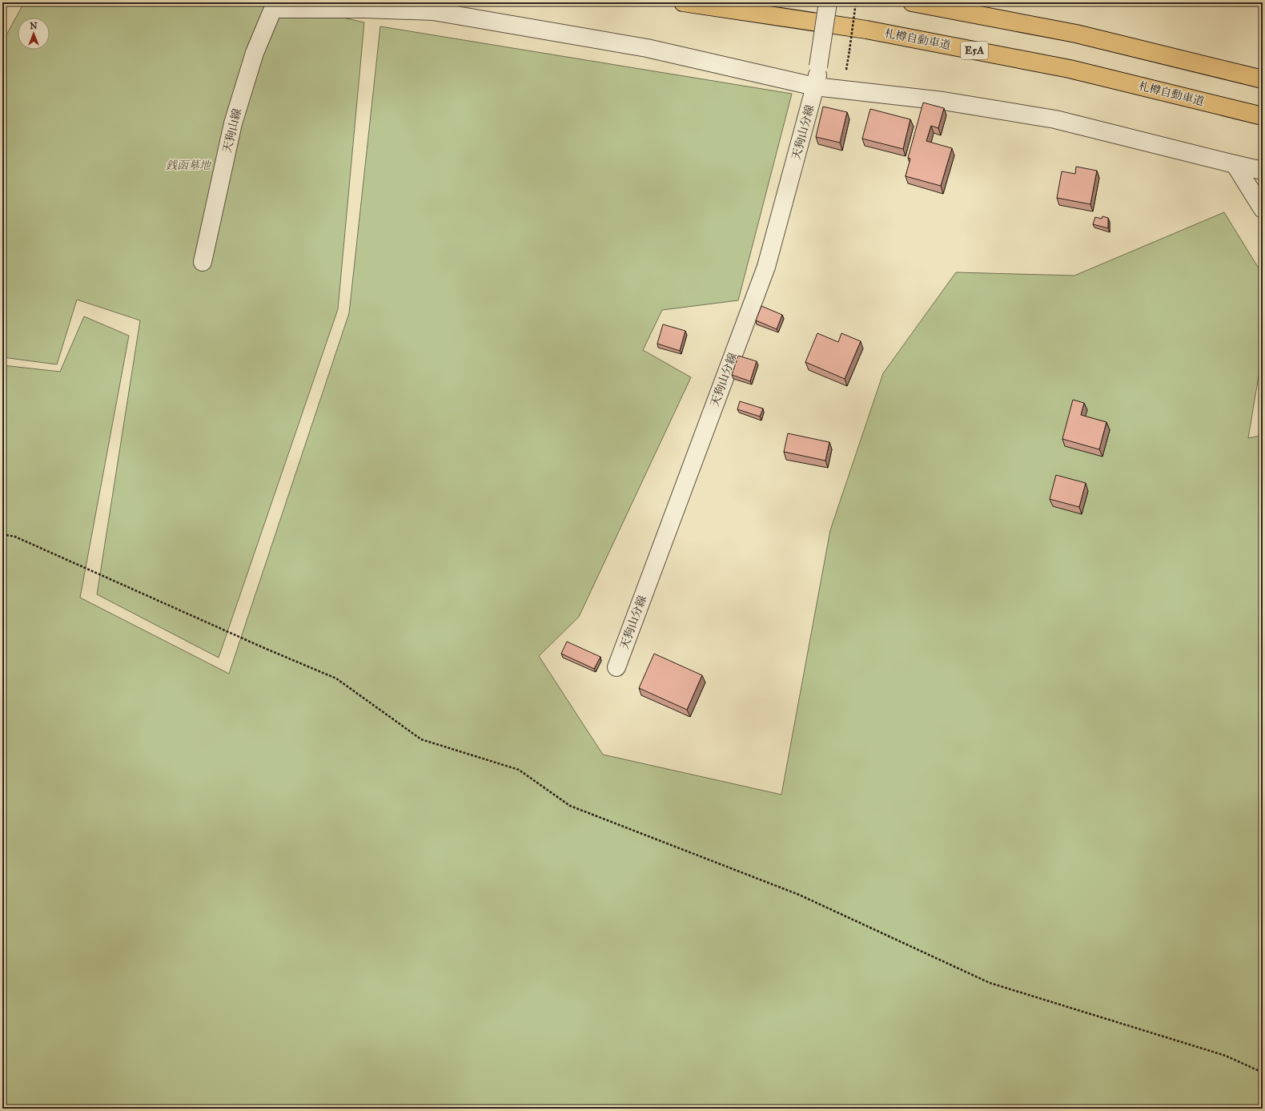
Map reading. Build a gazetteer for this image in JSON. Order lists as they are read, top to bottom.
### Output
{
  "streets": {
    "highway": ["札樽自動車道", "E5A"],
    "street": ["天狗山線", "天狗山分線"]
  },
  "parks": ["銭函墓地"],
  "north": "top"
}
